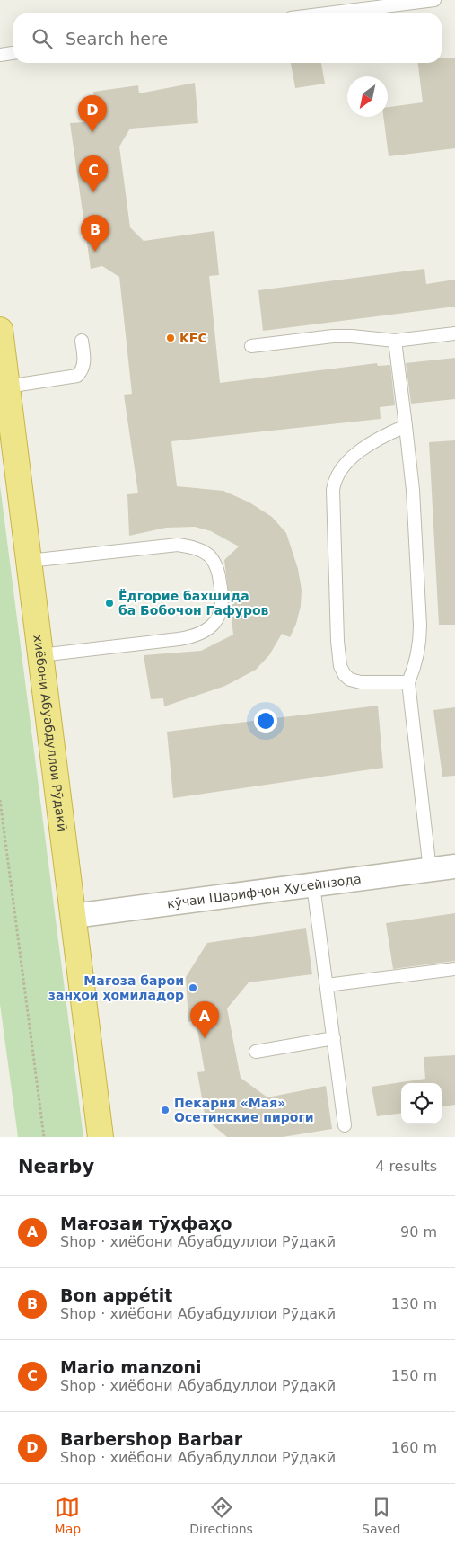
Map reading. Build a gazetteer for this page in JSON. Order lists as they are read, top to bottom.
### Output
{
  "streets": {
    "highway": ["хиёбони Абуабдуллои Рӯдакӣ"],
    "street": ["кӯчаи Шарифҷон Ҳусейнзода"]
  },
  "crossings": [
    ["хиёбони Абуабдуллои Рӯдакӣ", "кӯчаи Шарифҷон Ҳусейнзода"]
  ],
  "places": [
    "KFC",
    "Ёдгорие бахшида ба Бобочон Гафуров",
    "Мағоза барои занҳои ҳомиладор",
    "Пекарня «Мая» Осетинские пироги"
  ],
  "north": "bottom left",
  "page": {
    "search": "Search here",
    "pins": [
      "D",
      "C",
      "B",
      "A"
    ],
    "heading": ["Nearby", "4 results"],
    "list": [
      {
        "mark": "A",
        "name": "Мағозаи тӯҳфаҳо",
        "note": "Shop · хиёбони Абуабдуллои Рӯдакӣ",
        "value": "90 m"
      },
      {
        "mark": "B",
        "name": "Bon appétit",
        "note": "Shop · хиёбони Абуабдуллои Рӯдакӣ",
        "value": "130 m"
      },
      {
        "mark": "C",
        "name": "Mario manzoni",
        "note": "Shop · хиёбони Абуабдуллои Рӯдакӣ",
        "value": "150 m"
      },
      {
        "mark": "D",
        "name": "Barbershop Barbar",
        "note": "Shop · хиёбони Абуабдуллои Рӯдакӣ",
        "value": "160 m"
      }
    ],
    "nav": ["Map", "Directions", "Saved"]
  }
}
